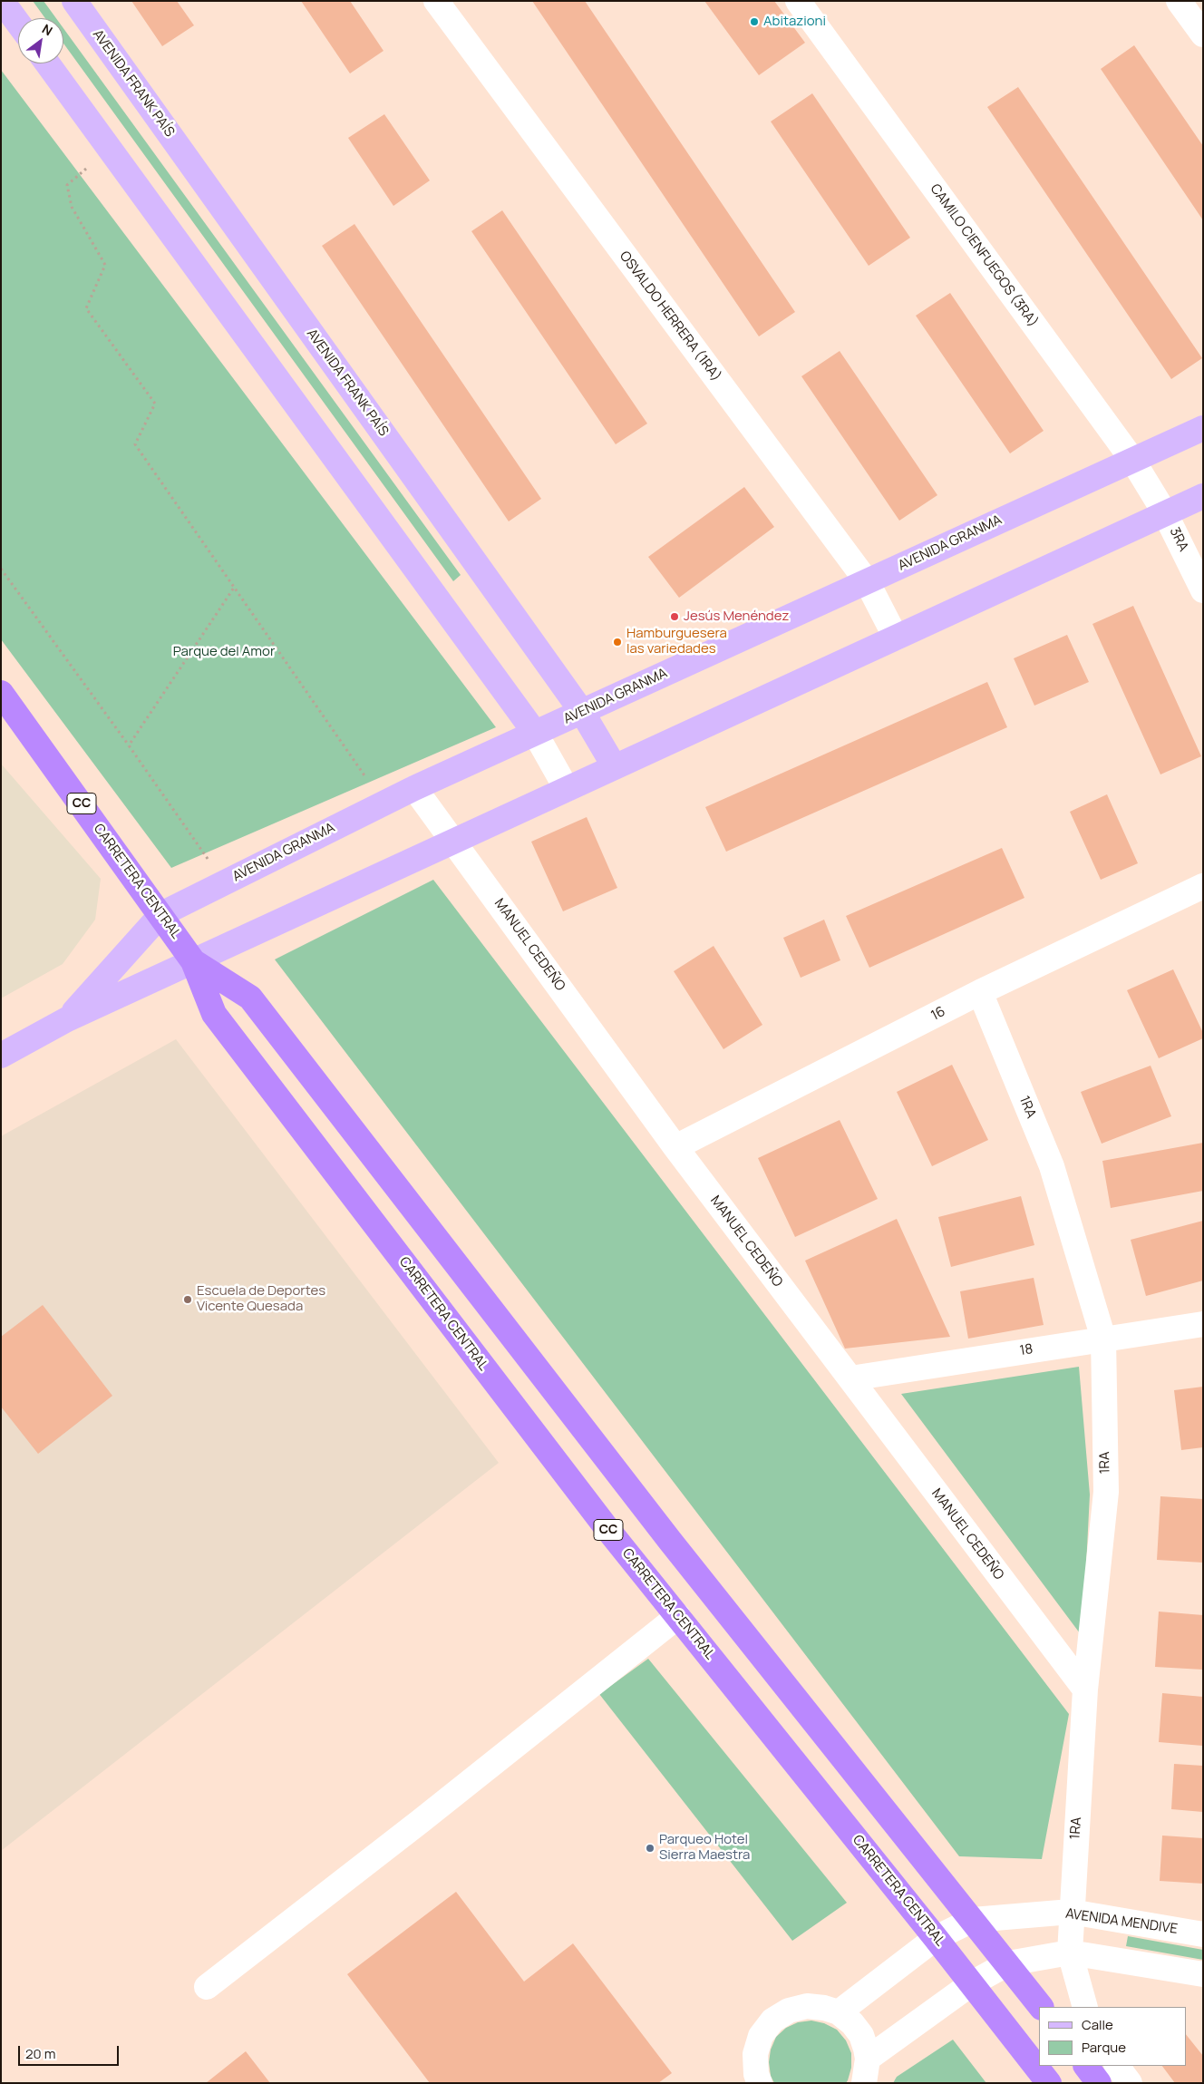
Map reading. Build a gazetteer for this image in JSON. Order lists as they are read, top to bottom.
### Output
{
  "streets": {
    "highway": ["CC", "CARRETERA CENTRAL"],
    "main road": ["AVENIDA FRANK PAÍS", "AVENIDA GRANMA"],
    "street": [
      "CAMILO CIENFUEGOS (3RA)",
      "OSVALDO HERRERA (1RA)",
      "3RA",
      "MANUEL CEDEÑO",
      "16",
      "1RA",
      "18",
      "AVENIDA MENDIVE"
    ]
  },
  "crossings": [
    ["AVENIDA FRANK PAÍS", "AVENIDA GRANMA"],
    ["CAMILO CIENFUEGOS (3RA)", "3RA"],
    ["CAMILO CIENFUEGOS (3RA)", "AVENIDA GRANMA"],
    ["OSVALDO HERRERA (1RA)", "AVENIDA GRANMA"],
    ["3RA", "AVENIDA GRANMA"],
    ["AVENIDA GRANMA", "CARRETERA CENTRAL"],
    ["AVENIDA GRANMA", "MANUEL CEDEÑO"],
    ["CARRETERA CENTRAL", "AVENIDA MENDIVE"],
    ["MANUEL CEDEÑO", "16"],
    ["MANUEL CEDEÑO", "1RA"],
    ["MANUEL CEDEÑO", "18"],
    ["16", "1RA"],
    ["1RA", "18"],
    ["1RA", "AVENIDA MENDIVE"]
  ],
  "parks": ["Parque del Amor"],
  "places": [
    "Abitazioni",
    "Jesús Menéndez",
    "Hamburguesera las variedades",
    "Escuela de Deportes Vicente Quesada",
    "Parqueo Hotel Sierra Maestra"
  ],
  "legend": ["Calle", "Parque"],
  "scale_bar": "20 m",
  "north": "top right"
}
